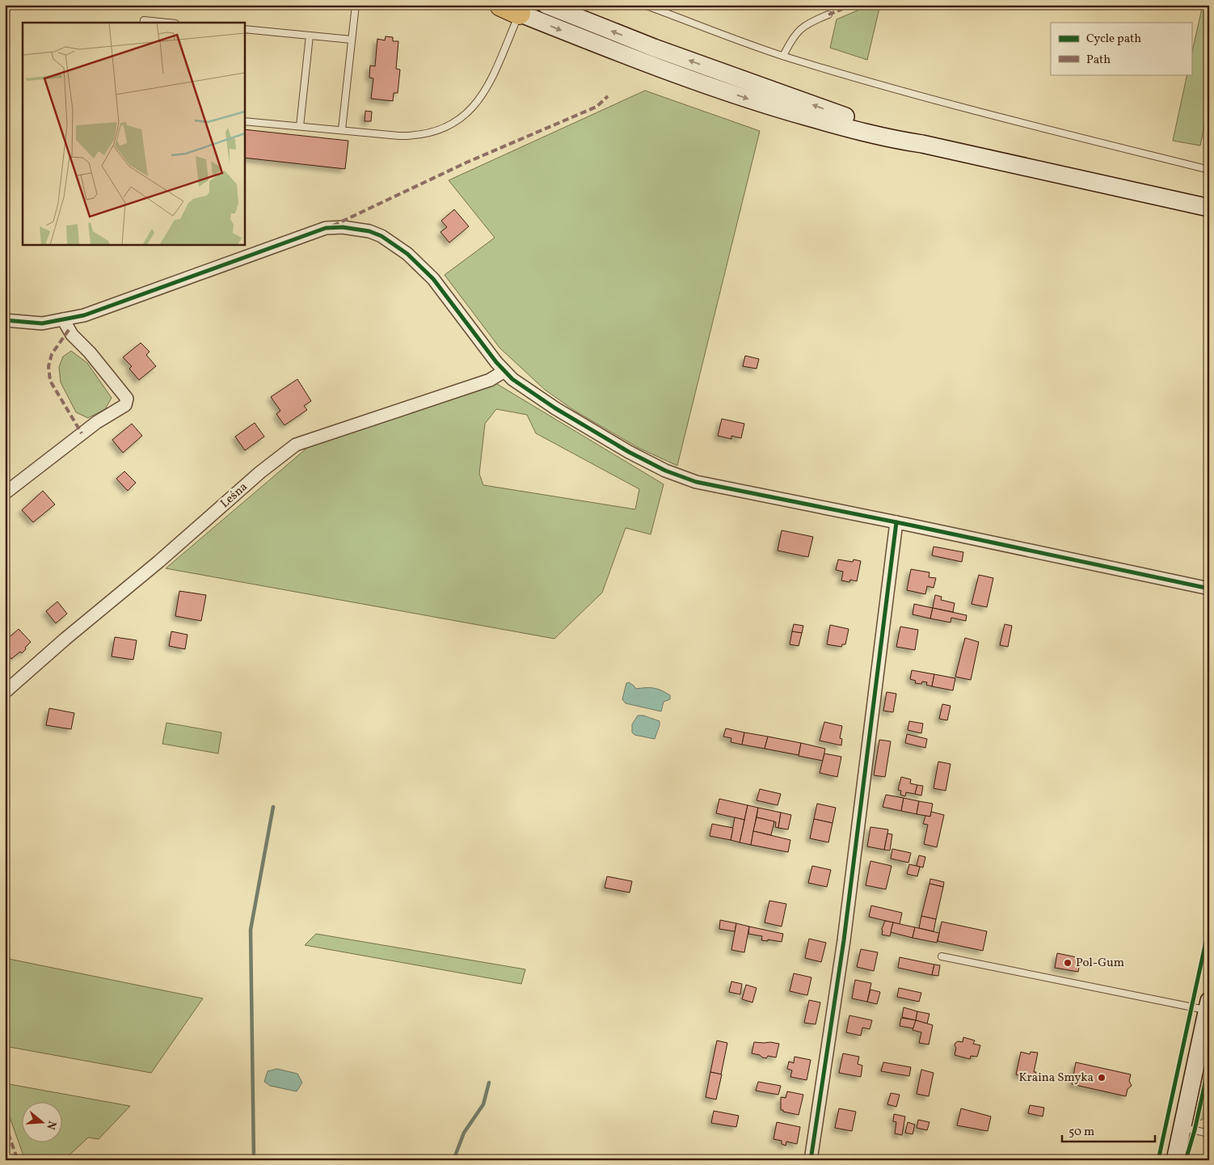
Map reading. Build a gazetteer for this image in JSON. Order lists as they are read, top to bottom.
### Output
{
  "streets": {
    "street": ["Leśna"]
  },
  "places": ["Pol-Gum", "Kraina Smyka"],
  "legend": ["Cycle path", "Path"],
  "scale_bar": "50 m",
  "north": "right"
}
